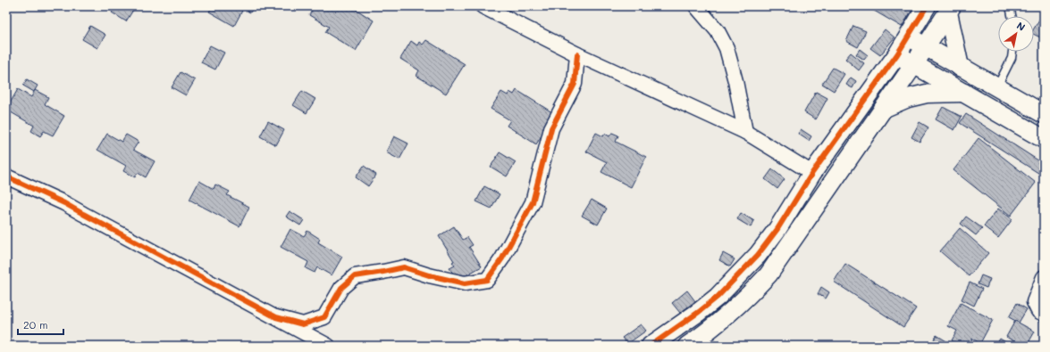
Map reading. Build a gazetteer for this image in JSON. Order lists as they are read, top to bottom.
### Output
{
  "scale_bar": "20 m",
  "north": "top right"
}
